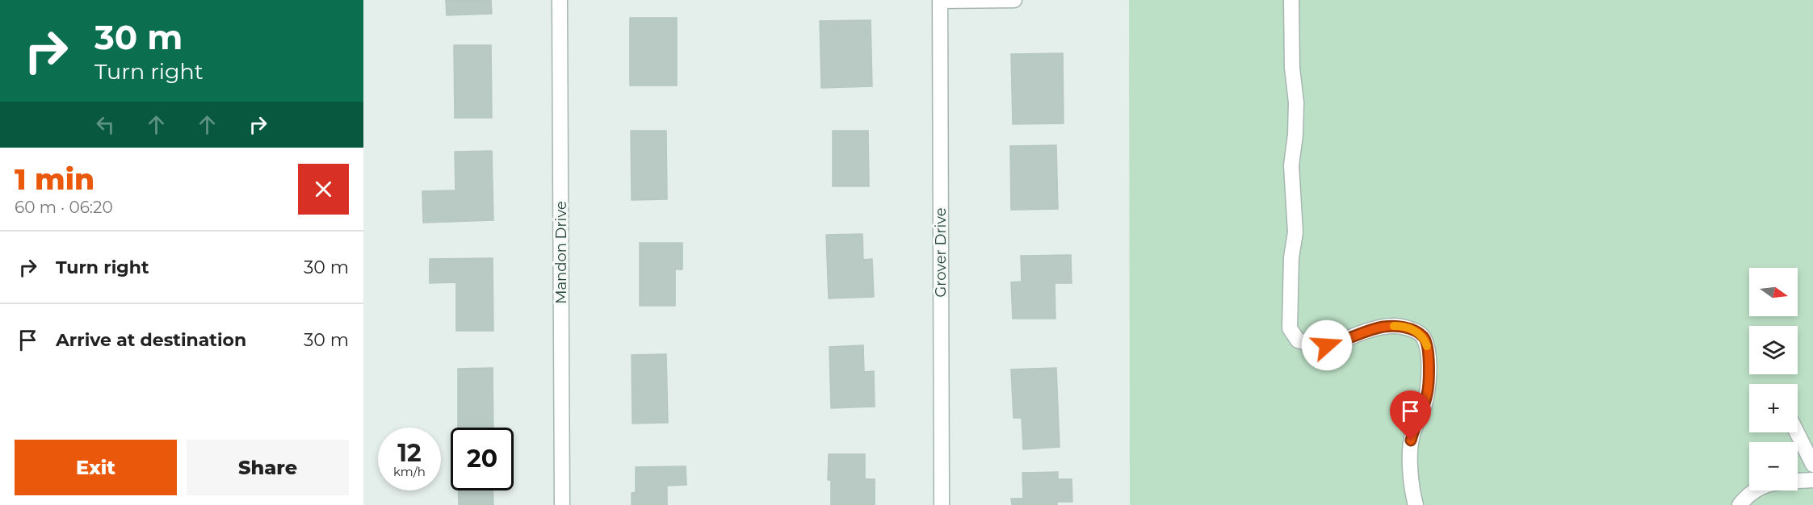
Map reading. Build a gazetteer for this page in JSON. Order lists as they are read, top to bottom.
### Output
{
  "streets": {
    "street": ["Mandon Drive", "Grover Drive"]
  },
  "north": "right",
  "page": {
    "turn": ["30 m", "Turn right"],
    "heading": ["1 min", "60 m · 06:20"],
    "list": [
      {
        "name": "Turn right",
        "value": "30 m"
      },
      {
        "name": "Arrive at destination",
        "value": "30 m"
      }
    ],
    "map_buttons": ["+", "−"],
    "speed": "12 km/h",
    "limit": "20",
    "buttons": ["Exit", "Share"]
  }
}
